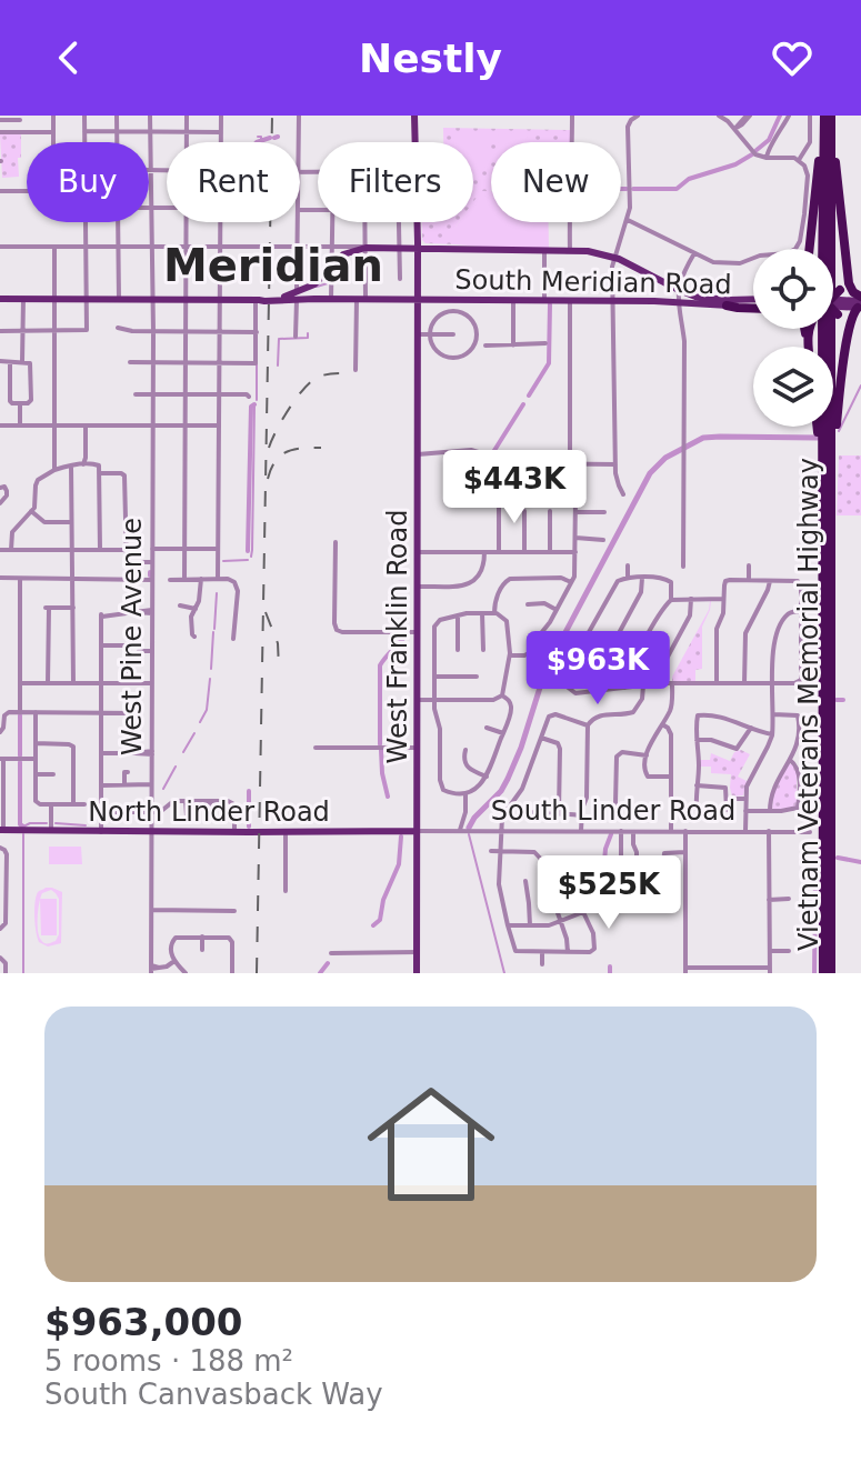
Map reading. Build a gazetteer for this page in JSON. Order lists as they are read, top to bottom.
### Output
{
  "streets": {
    "highway": ["Vietnam Veterans Memorial Highway"],
    "main road": ["South Meridian Road", "West Franklin Road", "North Linder Road"],
    "street": ["West Pine Avenue", "South Linder Road"]
  },
  "crossings": [
    ["South Meridian Road", "West Pine Avenue"],
    ["South Meridian Road", "West Franklin Road"],
    ["West Pine Avenue", "North Linder Road"],
    ["West Franklin Road", "South Linder Road"],
    ["West Franklin Road", "North Linder Road"],
    ["South Linder Road", "North Linder Road"]
  ],
  "districts": ["Meridian"],
  "page": {
    "header": "Nestly",
    "chip": [
      "Buy",
      "Rent",
      "Filters",
      "New"
    ],
    "price": ["$443K", "$963K", "$525K"],
    "list": [
      {
        "name": "$963,000",
        "note": "5 rooms · 188 m² · South Canvasback Way"
      }
    ]
  }
}
